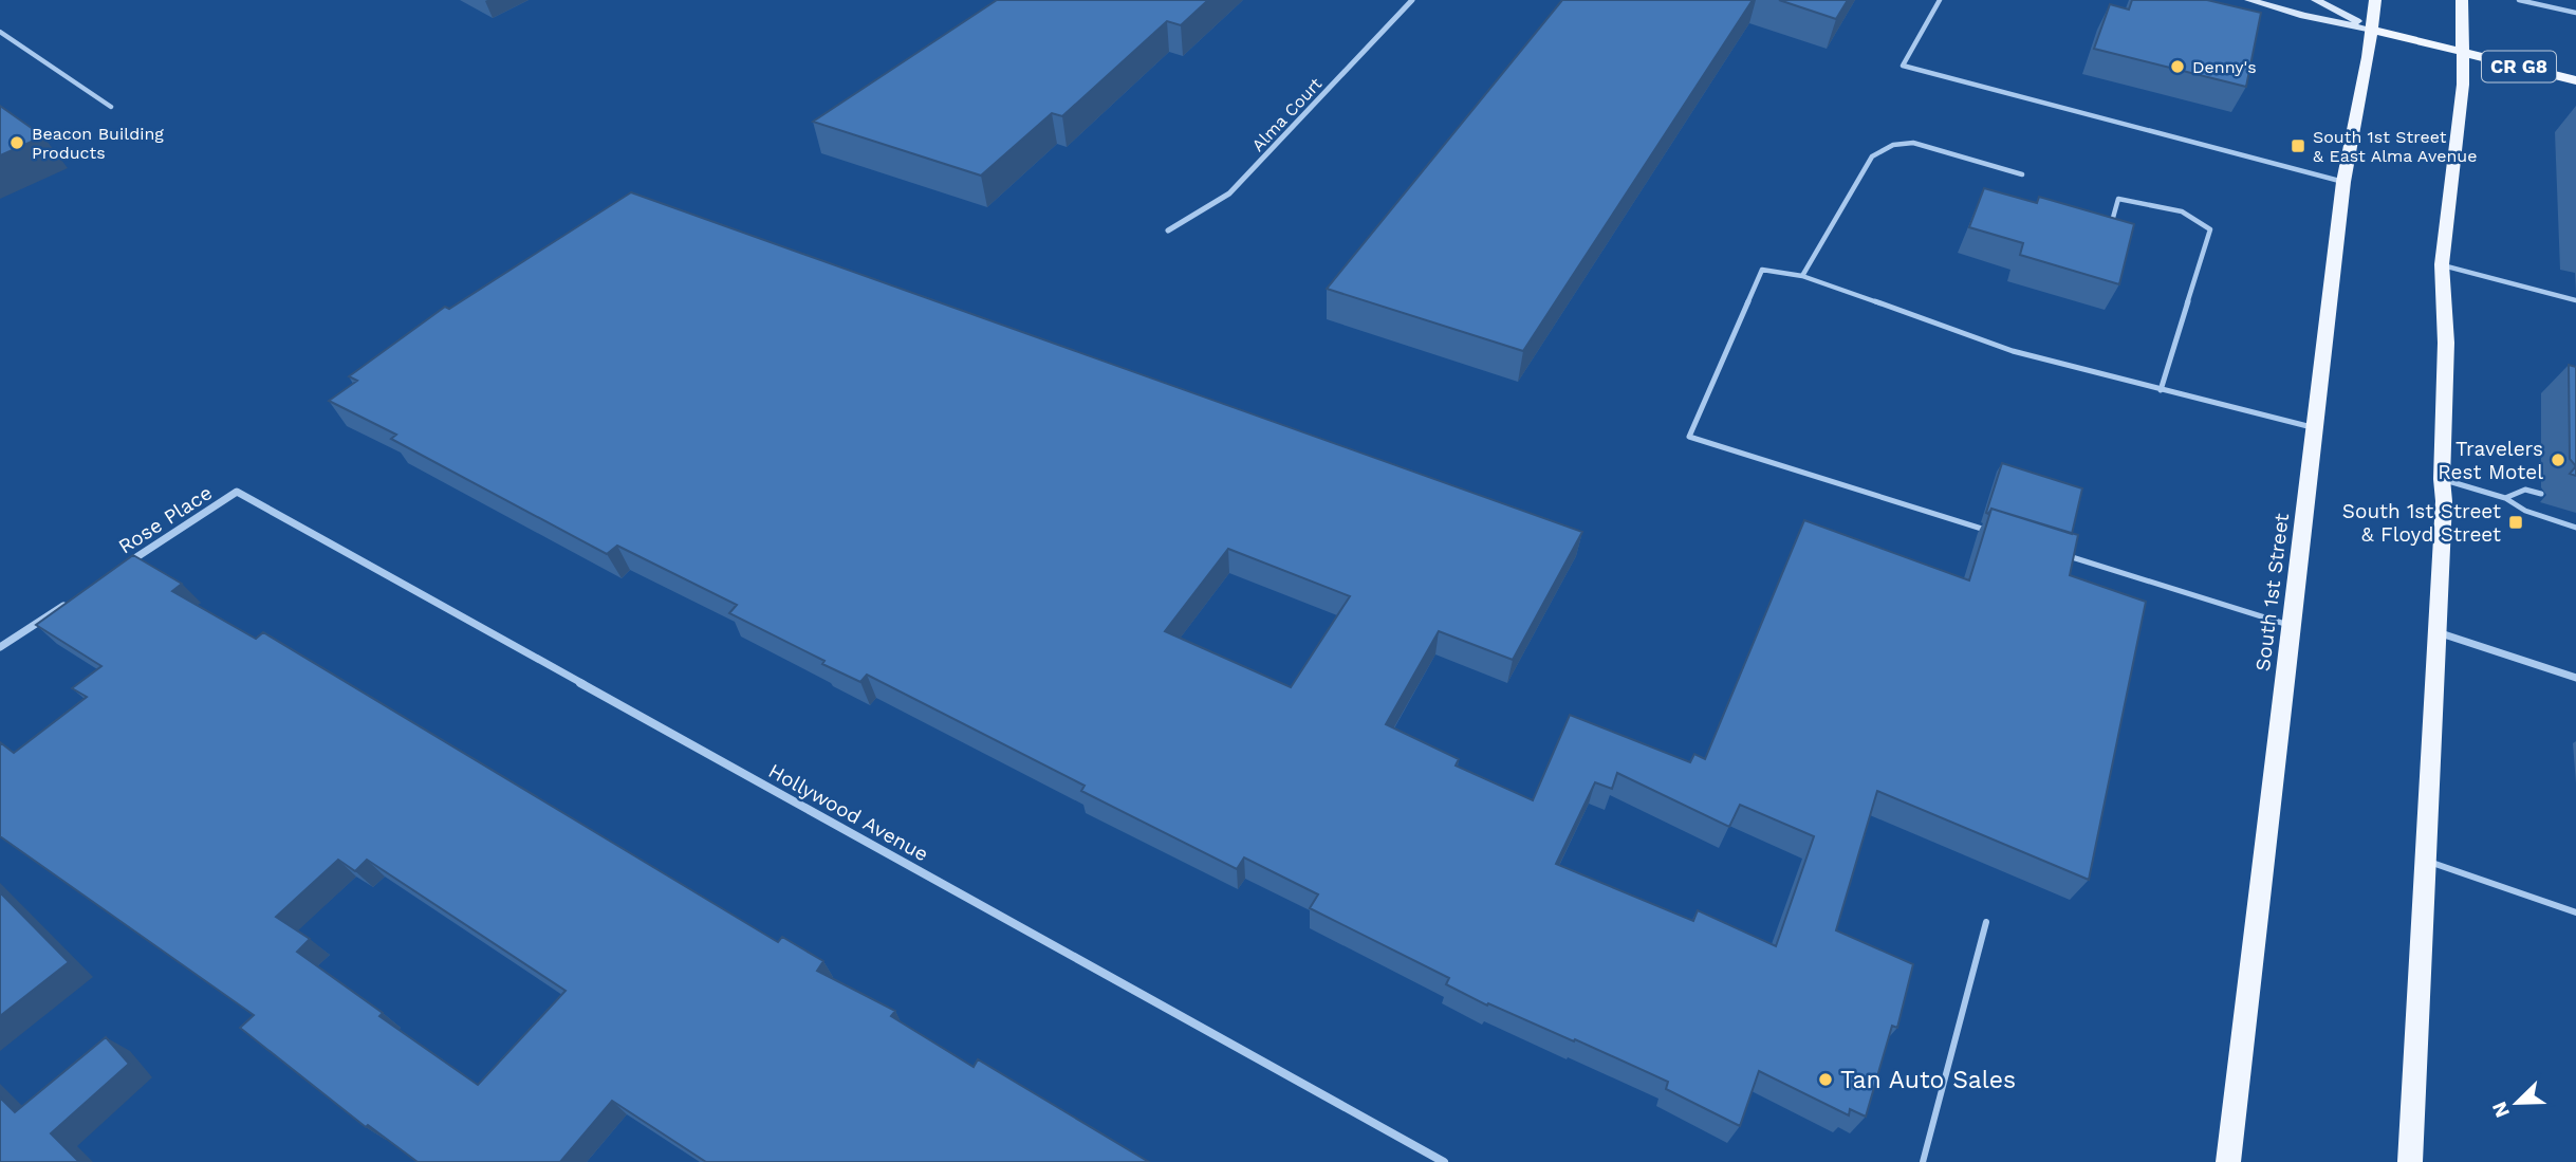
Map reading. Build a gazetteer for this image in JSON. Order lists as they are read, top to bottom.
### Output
{
  "streets": {
    "main road": ["CR G8", "South 1st Street"],
    "street": ["Alma Court", "Rose Place", "Hollywood Avenue"]
  },
  "crossings": [
    ["CR G8", "South 1st Street"],
    ["Rose Place", "Hollywood Avenue"]
  ],
  "places": {
    "other": [
      "Denny's",
      "Beacon Building Products",
      "Travelers Rest Motel",
      "Tan Auto Sales"
    ],
    "transit": ["South 1st Street & East Alma Avenue", "South 1st Street & Floyd Street"]
  },
  "north": "bottom left"
}
